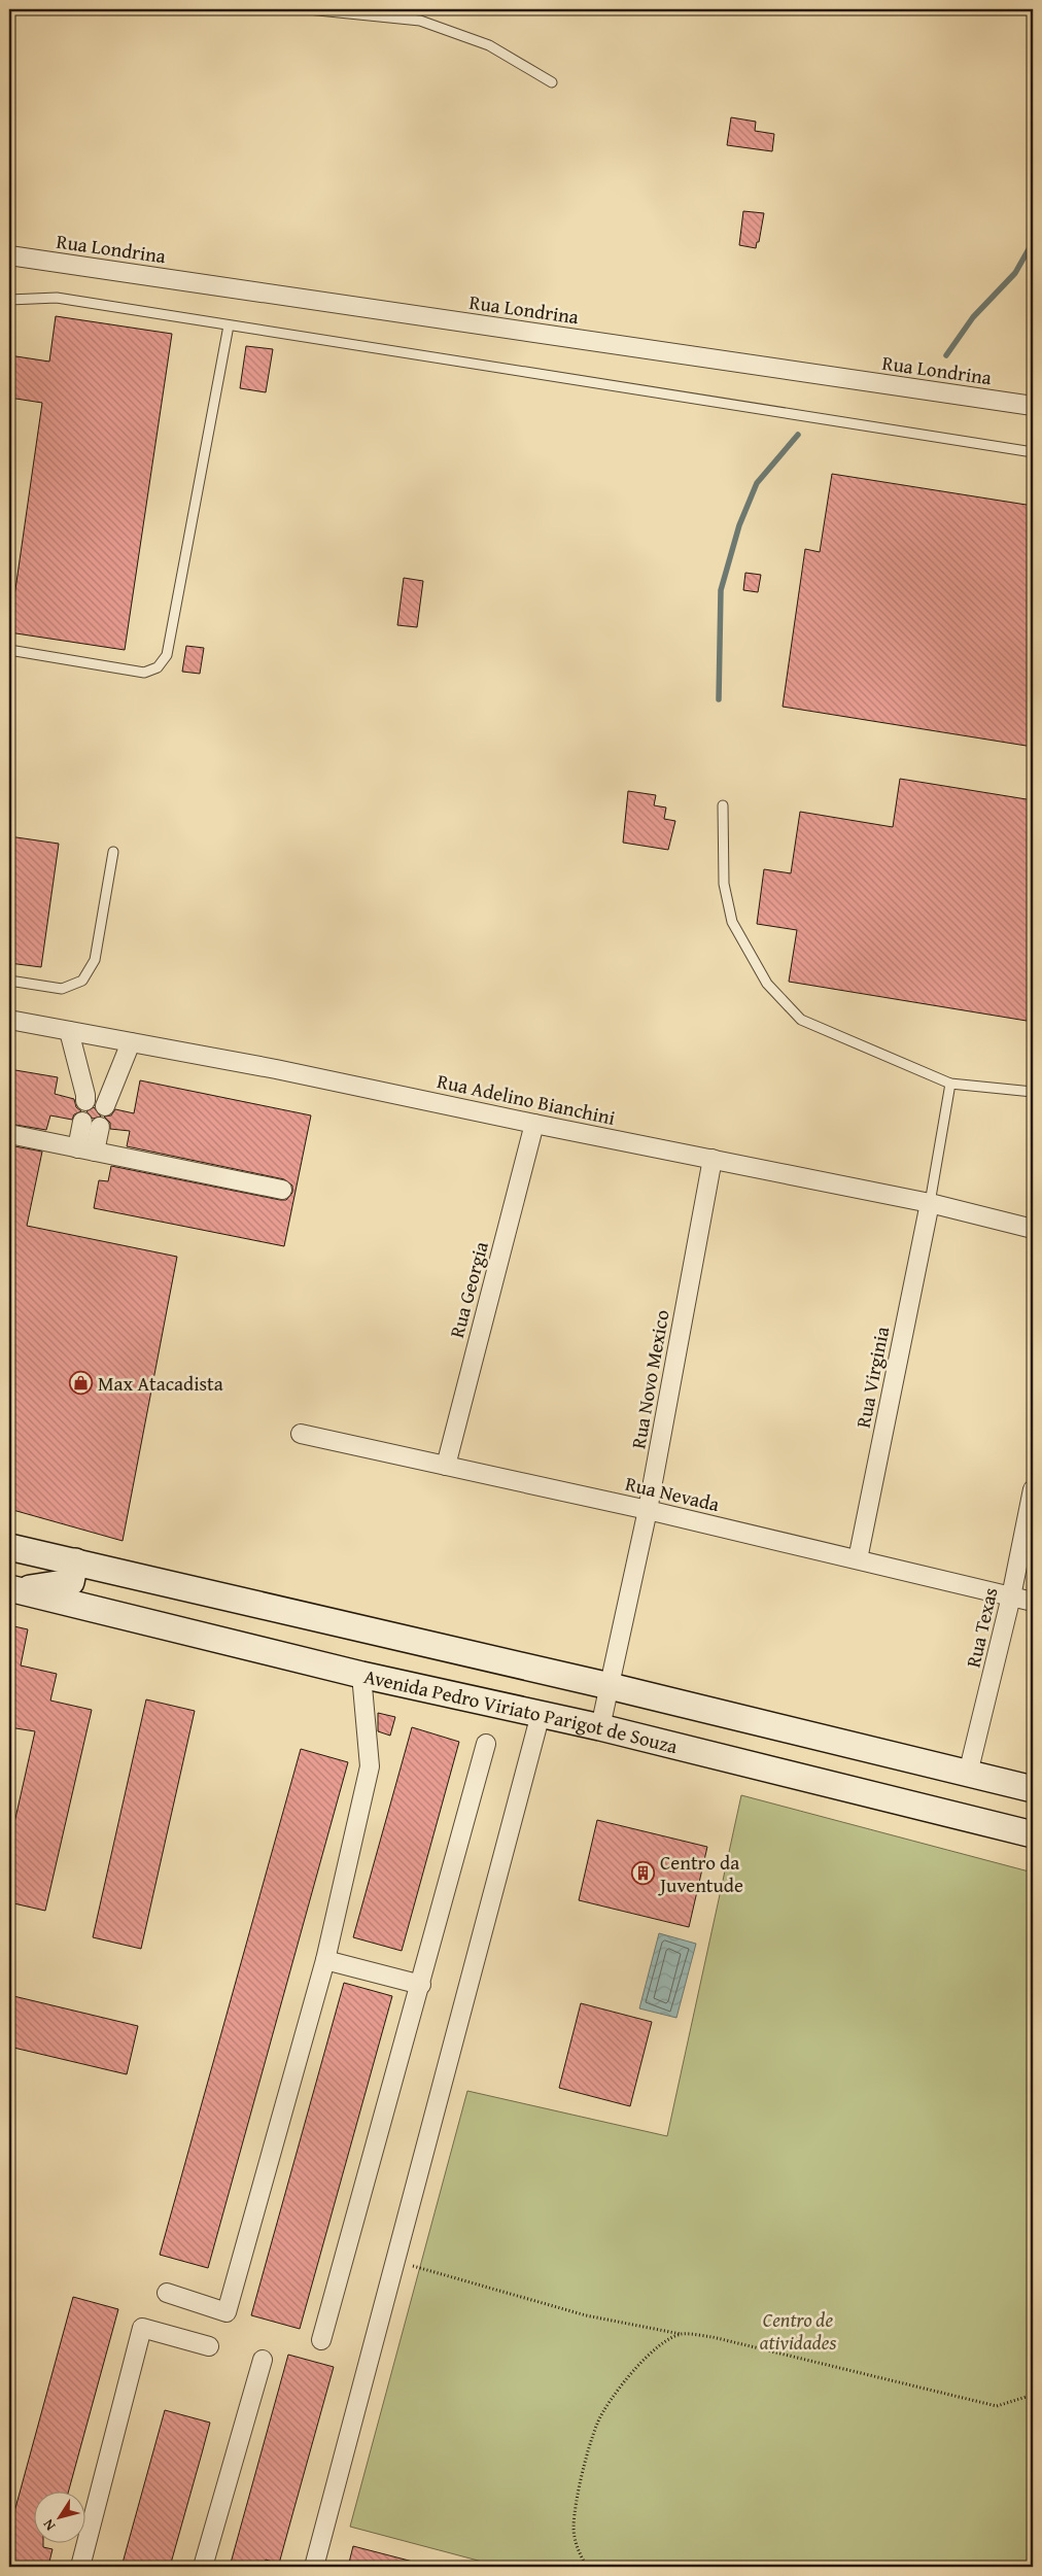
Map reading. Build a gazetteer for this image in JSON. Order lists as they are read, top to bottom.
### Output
{
  "streets": {
    "street": [
      "Rua Londrina",
      "Rua Adelino Bianchini",
      "Rua Georgia",
      "Rua Virginia",
      "Rua Novo Mexico",
      "Rua Nevada",
      "Rua Texas",
      "Avenida Pedro Viriato Parigot de Souza"
    ]
  },
  "crossings": [
    ["Rua Adelino Bianchini", "Rua Georgia"],
    ["Rua Adelino Bianchini", "Rua Virginia"],
    ["Rua Adelino Bianchini", "Rua Novo Mexico"],
    ["Rua Georgia", "Rua Nevada"],
    ["Rua Virginia", "Rua Nevada"],
    ["Rua Novo Mexico", "Rua Nevada"],
    ["Rua Novo Mexico", "Avenida Pedro Viriato Parigot de Souza"],
    ["Rua Nevada", "Rua Texas"]
  ],
  "parks": ["Centro de atividades"],
  "places": {
    "shop": ["Max Atacadista"],
    "building": ["Centro da Juventude"]
  },
  "north": "bottom left"
}
